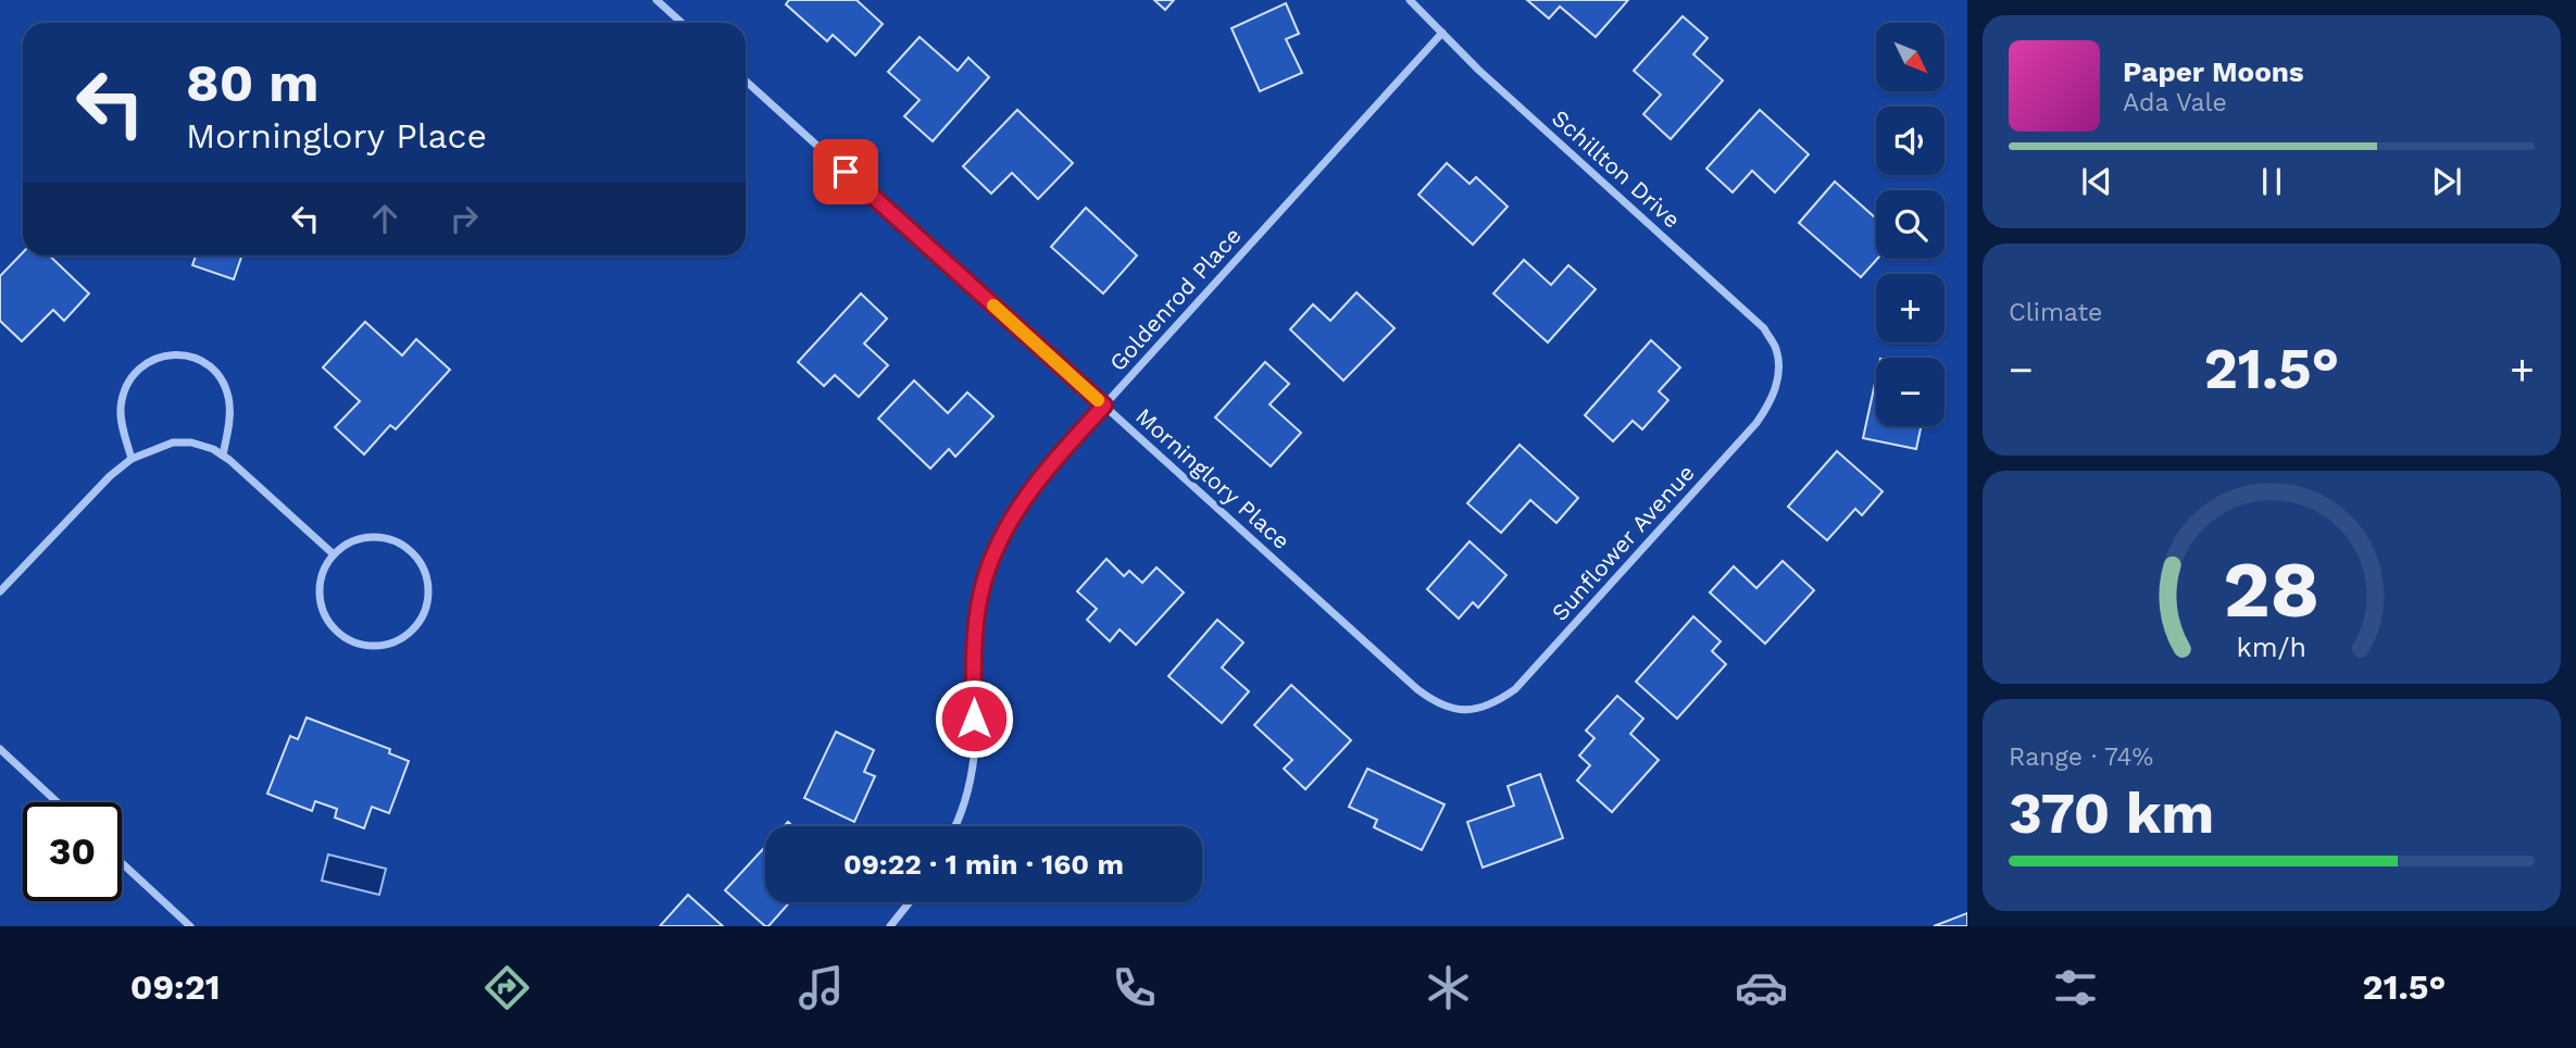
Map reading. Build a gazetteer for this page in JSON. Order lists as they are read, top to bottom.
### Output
{
  "streets": {
    "street": [
      "Schillton Drive",
      "Goldenrod Place",
      "Morninglory Place",
      "Sunflower Avenue"
    ]
  },
  "crossings": [
    ["Schillton Drive", "Goldenrod Place"],
    ["Schillton Drive", "Sunflower Avenue"],
    ["Goldenrod Place", "Morninglory Place"],
    ["Morninglory Place", "Sunflower Avenue"]
  ],
  "north": "bottom right",
  "page": {
    "map_buttons": ["+", "−"],
    "turn": ["80 m", "Morninglory Place"],
    "song": ["Paper Moons", "Ada Vale"],
    "tile": [
      "Climate",
      ["Range · 74%", "370 km"]
    ],
    "heat": ["−", "21.5°", "+"],
    "limit": "30",
    "trip": "09:22 · 1 min · 160 m",
    "tabs": ["09:21", "21.5°"],
    "gauge": ["28", "km/h"]
  }
}
